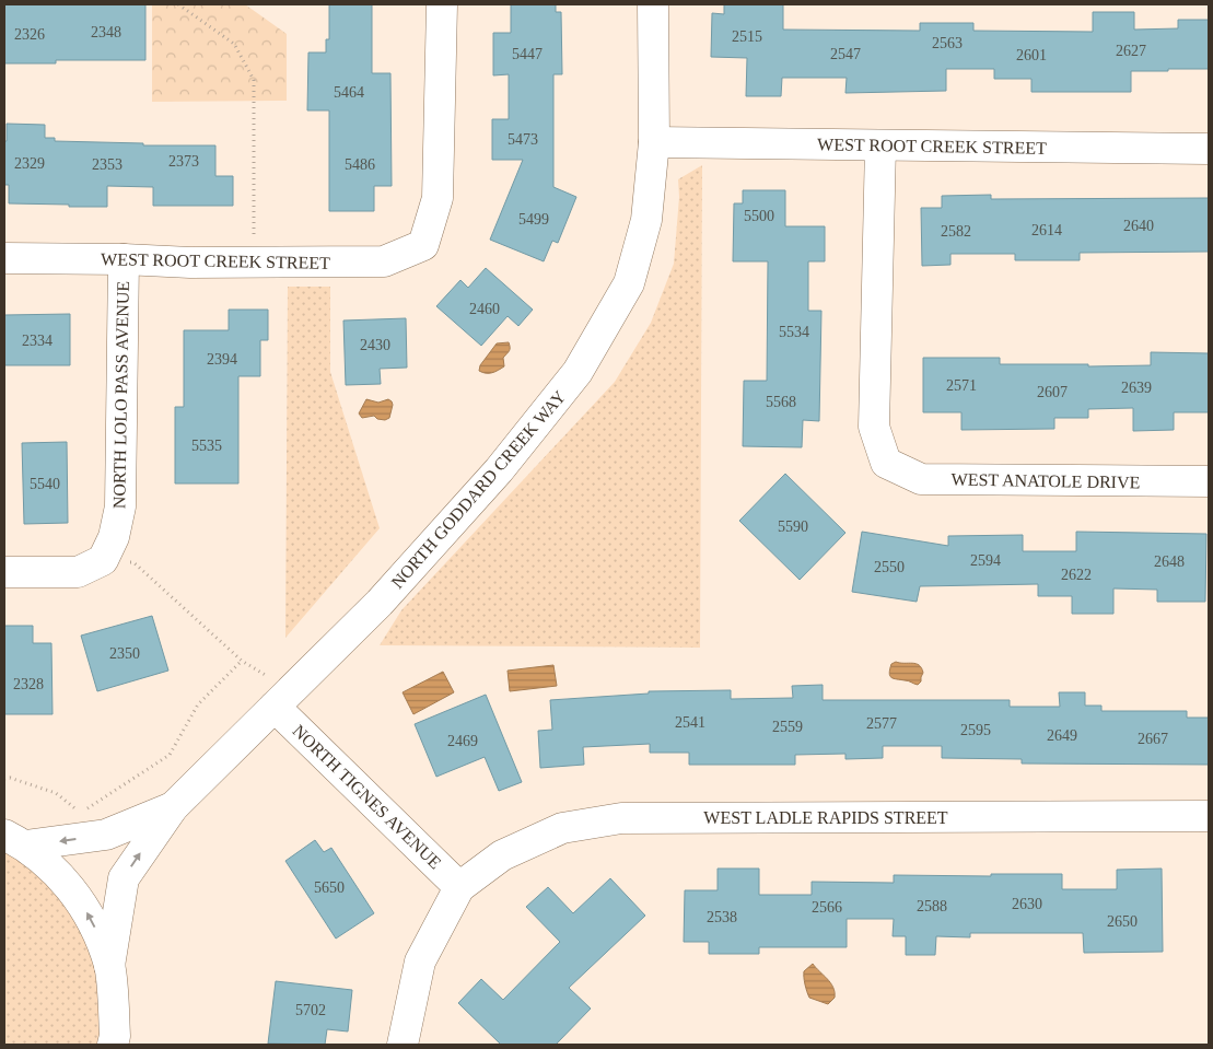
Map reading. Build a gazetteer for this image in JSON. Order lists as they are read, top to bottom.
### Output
{
  "streets": {
    "street": [
      "WEST ROOT CREEK STREET",
      "NORTH LOLO PASS AVENUE",
      "WEST ANATOLE DRIVE",
      "NORTH GODDARD CREEK WAY",
      "NORTH TIGNES AVENUE",
      "WEST LADLE RAPIDS STREET"
    ]
  },
  "crossings": [
    ["WEST ROOT CREEK STREET", "NORTH LOLO PASS AVENUE"],
    ["WEST ROOT CREEK STREET", "WEST ANATOLE DRIVE"],
    ["WEST ROOT CREEK STREET", "NORTH GODDARD CREEK WAY"],
    ["NORTH GODDARD CREEK WAY", "NORTH TIGNES AVENUE"],
    ["NORTH TIGNES AVENUE", "WEST LADLE RAPIDS STREET"]
  ],
  "house_numbers": [
    "2348",
    "2326",
    "2515",
    "2563",
    "2627",
    "5447",
    "2547",
    "2601",
    "5464",
    "5473",
    "2373",
    "2329",
    "2353",
    "5486",
    "5500",
    "5499",
    "2640",
    "2614",
    "2582",
    "2460",
    "5534",
    "2334",
    "2430",
    "2394",
    "2571",
    "2639",
    "2607",
    "5568",
    "5535",
    "5540",
    "5590",
    "2594",
    "2648",
    "2550",
    "2622",
    "2350",
    "2328",
    "2541",
    "2577",
    "2559",
    "2595",
    "2649",
    "2667",
    "2469",
    "5650",
    "2630",
    "2588",
    "2566",
    "2538",
    "2650",
    "5702"
  ]
}
